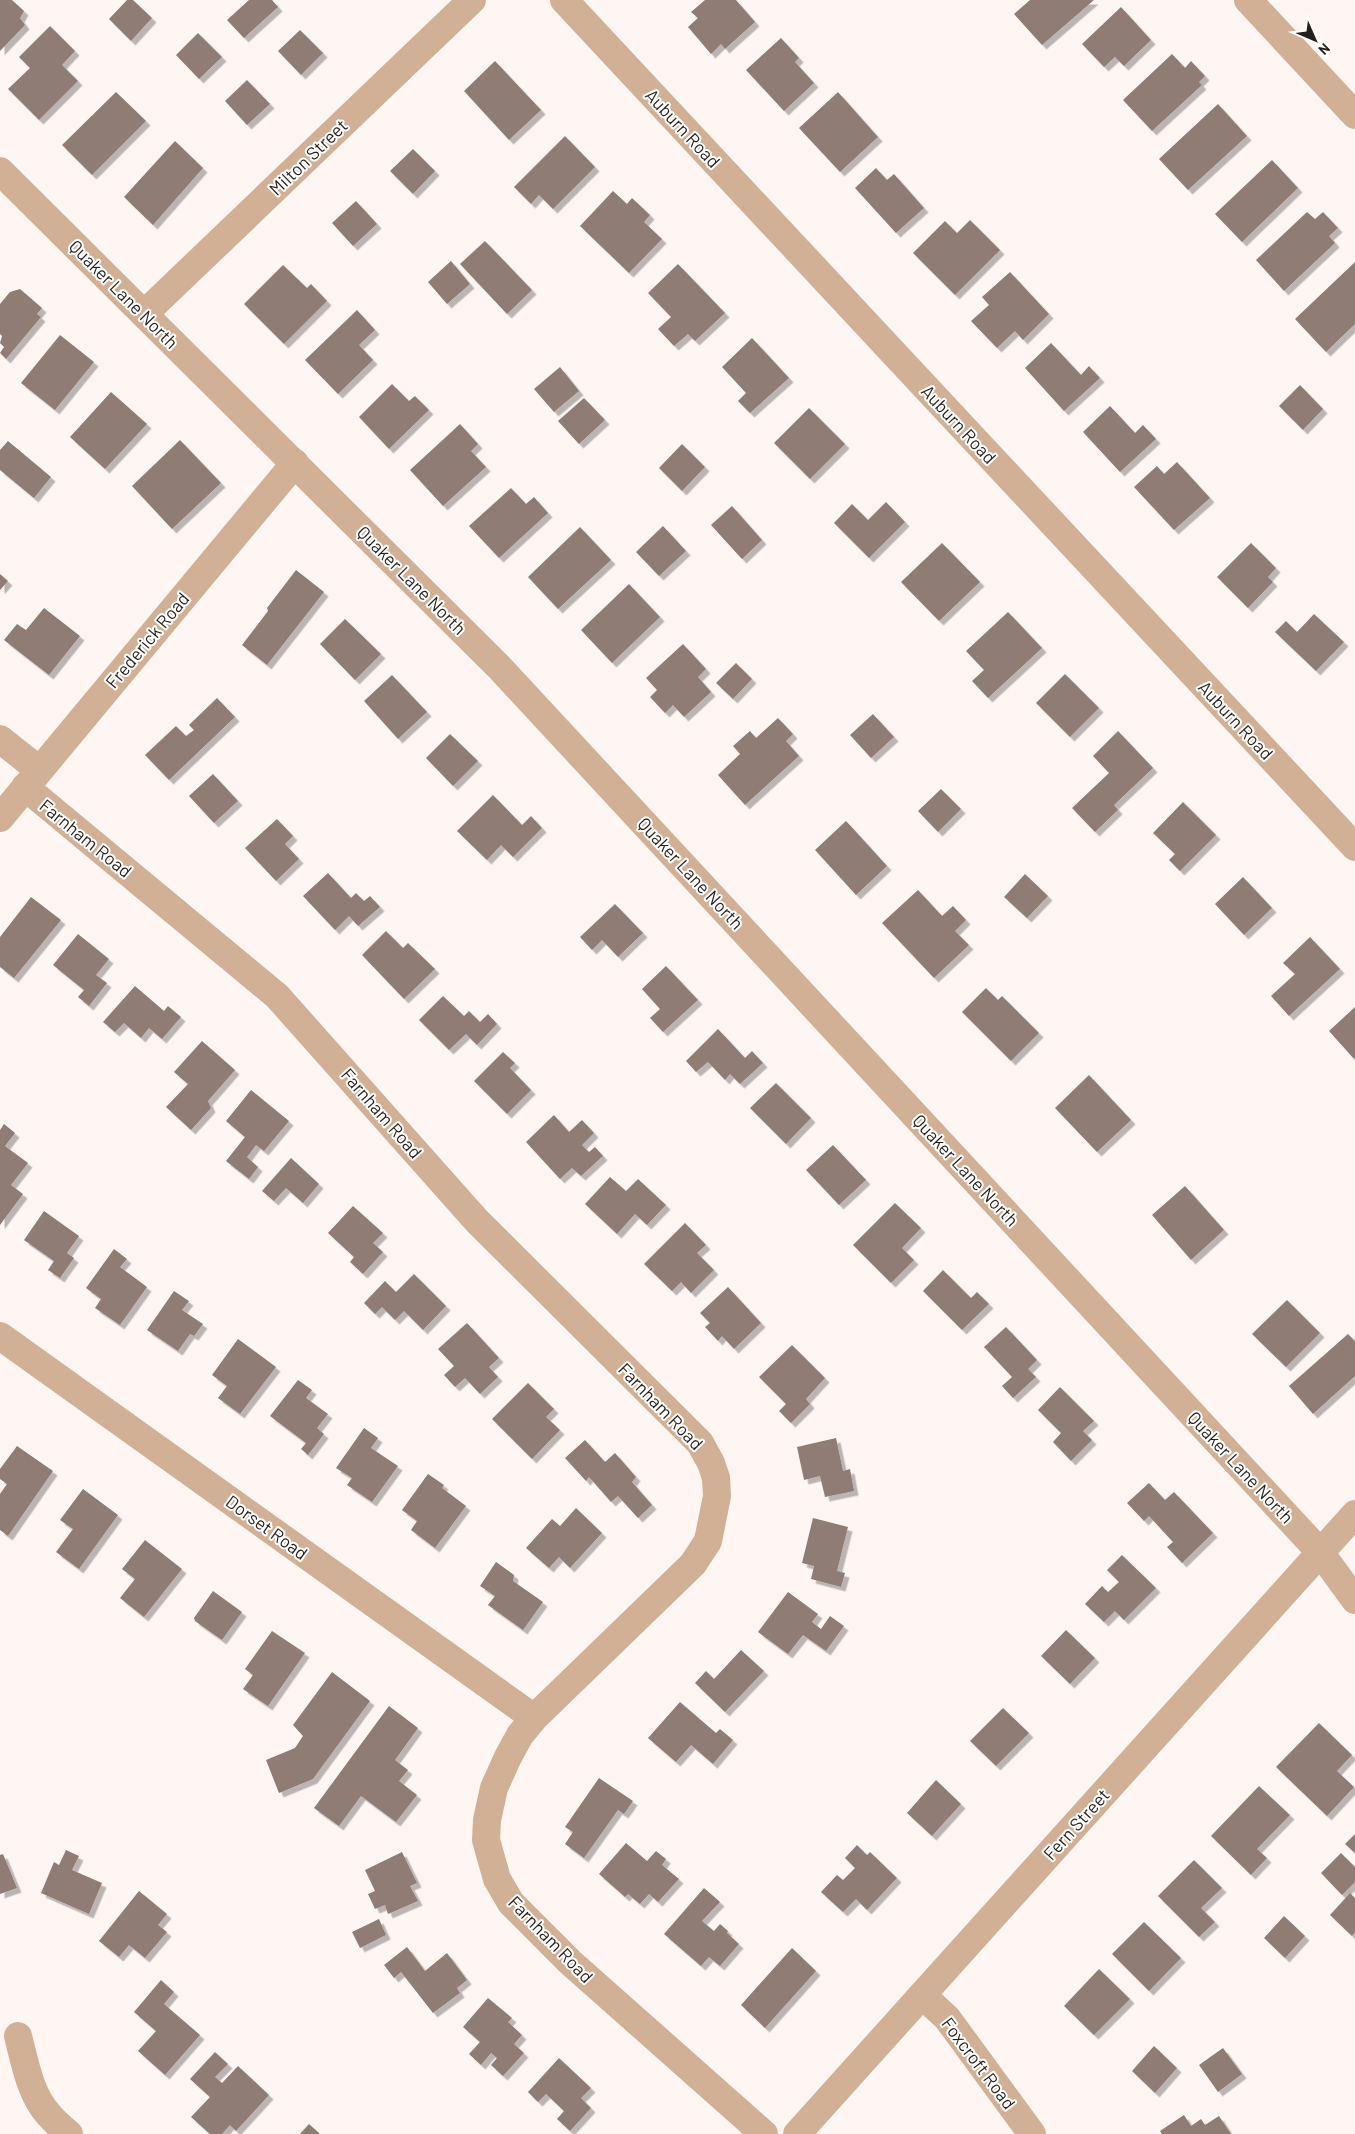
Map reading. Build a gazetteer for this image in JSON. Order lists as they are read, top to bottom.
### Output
{
  "streets": {
    "street": [
      "Auburn Road",
      "Milton Street",
      "Quaker Lane North",
      "Frederick Road",
      "Farnham Road",
      "Dorset Road",
      "Fern Street",
      "Foxcroft Road"
    ]
  },
  "crossings": [
    ["Milton Street", "Quaker Lane North"],
    ["Quaker Lane North", "Frederick Road"],
    ["Quaker Lane North", "Fern Street"],
    ["Frederick Road", "Farnham Road"],
    ["Farnham Road", "Dorset Road"],
    ["Fern Street", "Foxcroft Road"]
  ],
  "north": "bottom right"
}
